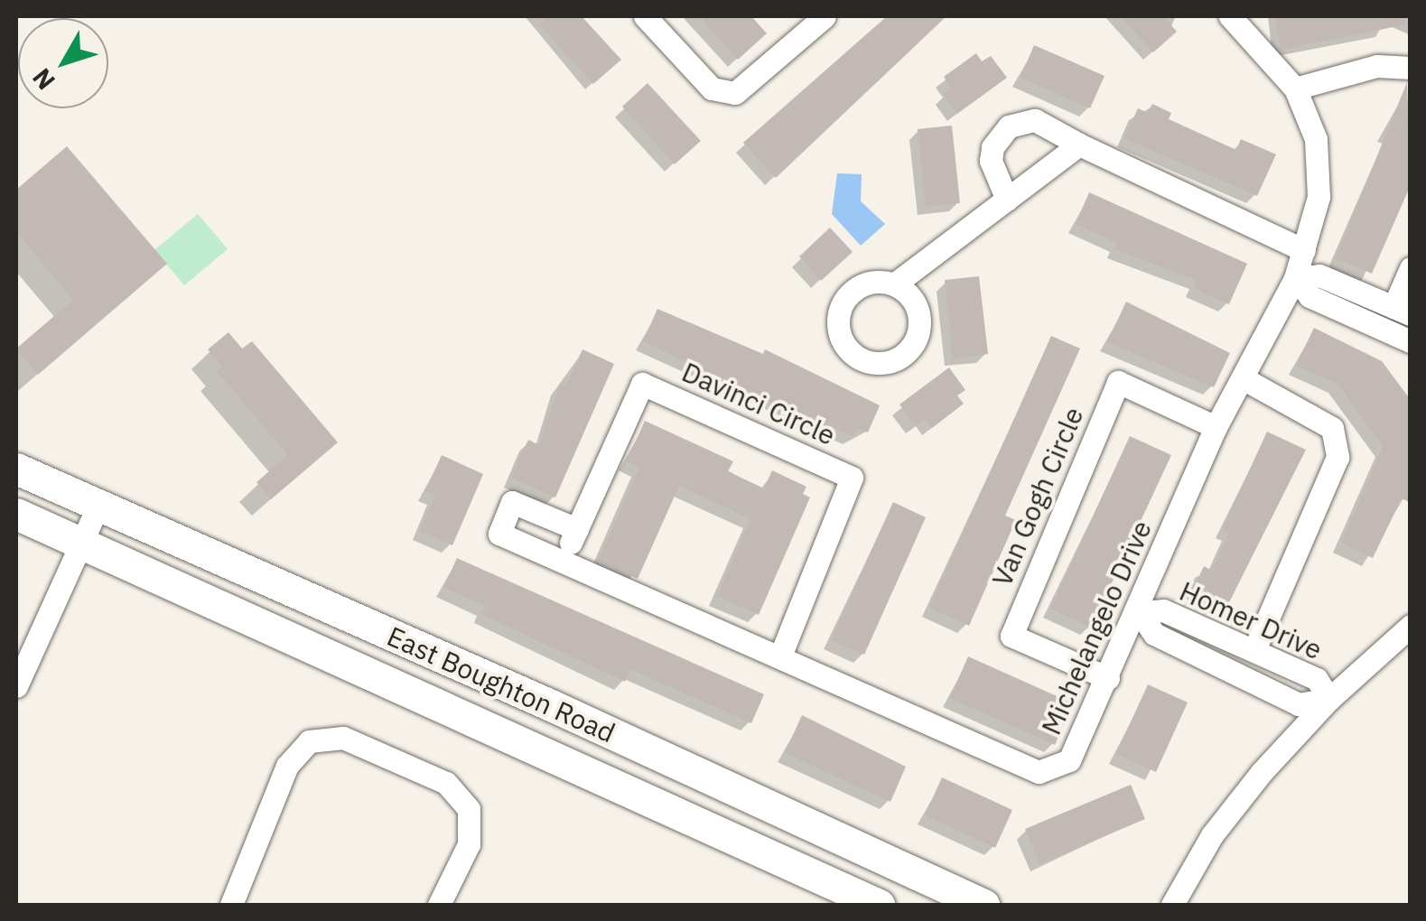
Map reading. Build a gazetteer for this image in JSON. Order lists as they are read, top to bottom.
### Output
{
  "streets": {
    "main road": ["East Boughton Road"],
    "street": [
      "Davinci Circle",
      "Van Gogh Circle",
      "Homer Drive",
      "Michelangelo Drive"
    ]
  },
  "crossings": [
    ["Davinci Circle", "Michelangelo Drive"],
    ["Van Gogh Circle", "Michelangelo Drive"],
    ["Homer Drive", "Michelangelo Drive"]
  ],
  "north": "bottom left"
}
